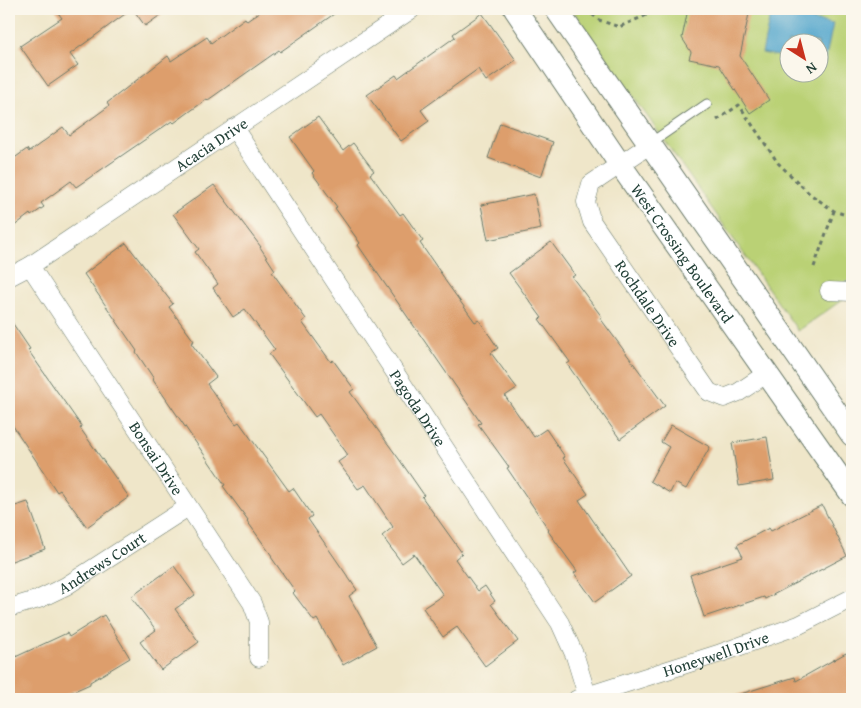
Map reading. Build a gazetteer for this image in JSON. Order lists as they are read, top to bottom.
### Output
{
  "streets": {
    "street": [
      "Acacia Drive",
      "West Crossing Boulevard",
      "Rochdale Drive",
      "Pagoda Drive",
      "Bonsai Drive",
      "Andrews Court",
      "Honeywell Drive"
    ]
  },
  "crossings": [
    ["Acacia Drive", "Pagoda Drive"],
    ["Acacia Drive", "Bonsai Drive"],
    ["West Crossing Boulevard", "Rochdale Drive"],
    ["Pagoda Drive", "Honeywell Drive"],
    ["Bonsai Drive", "Andrews Court"]
  ],
  "north": "bottom right"
}
